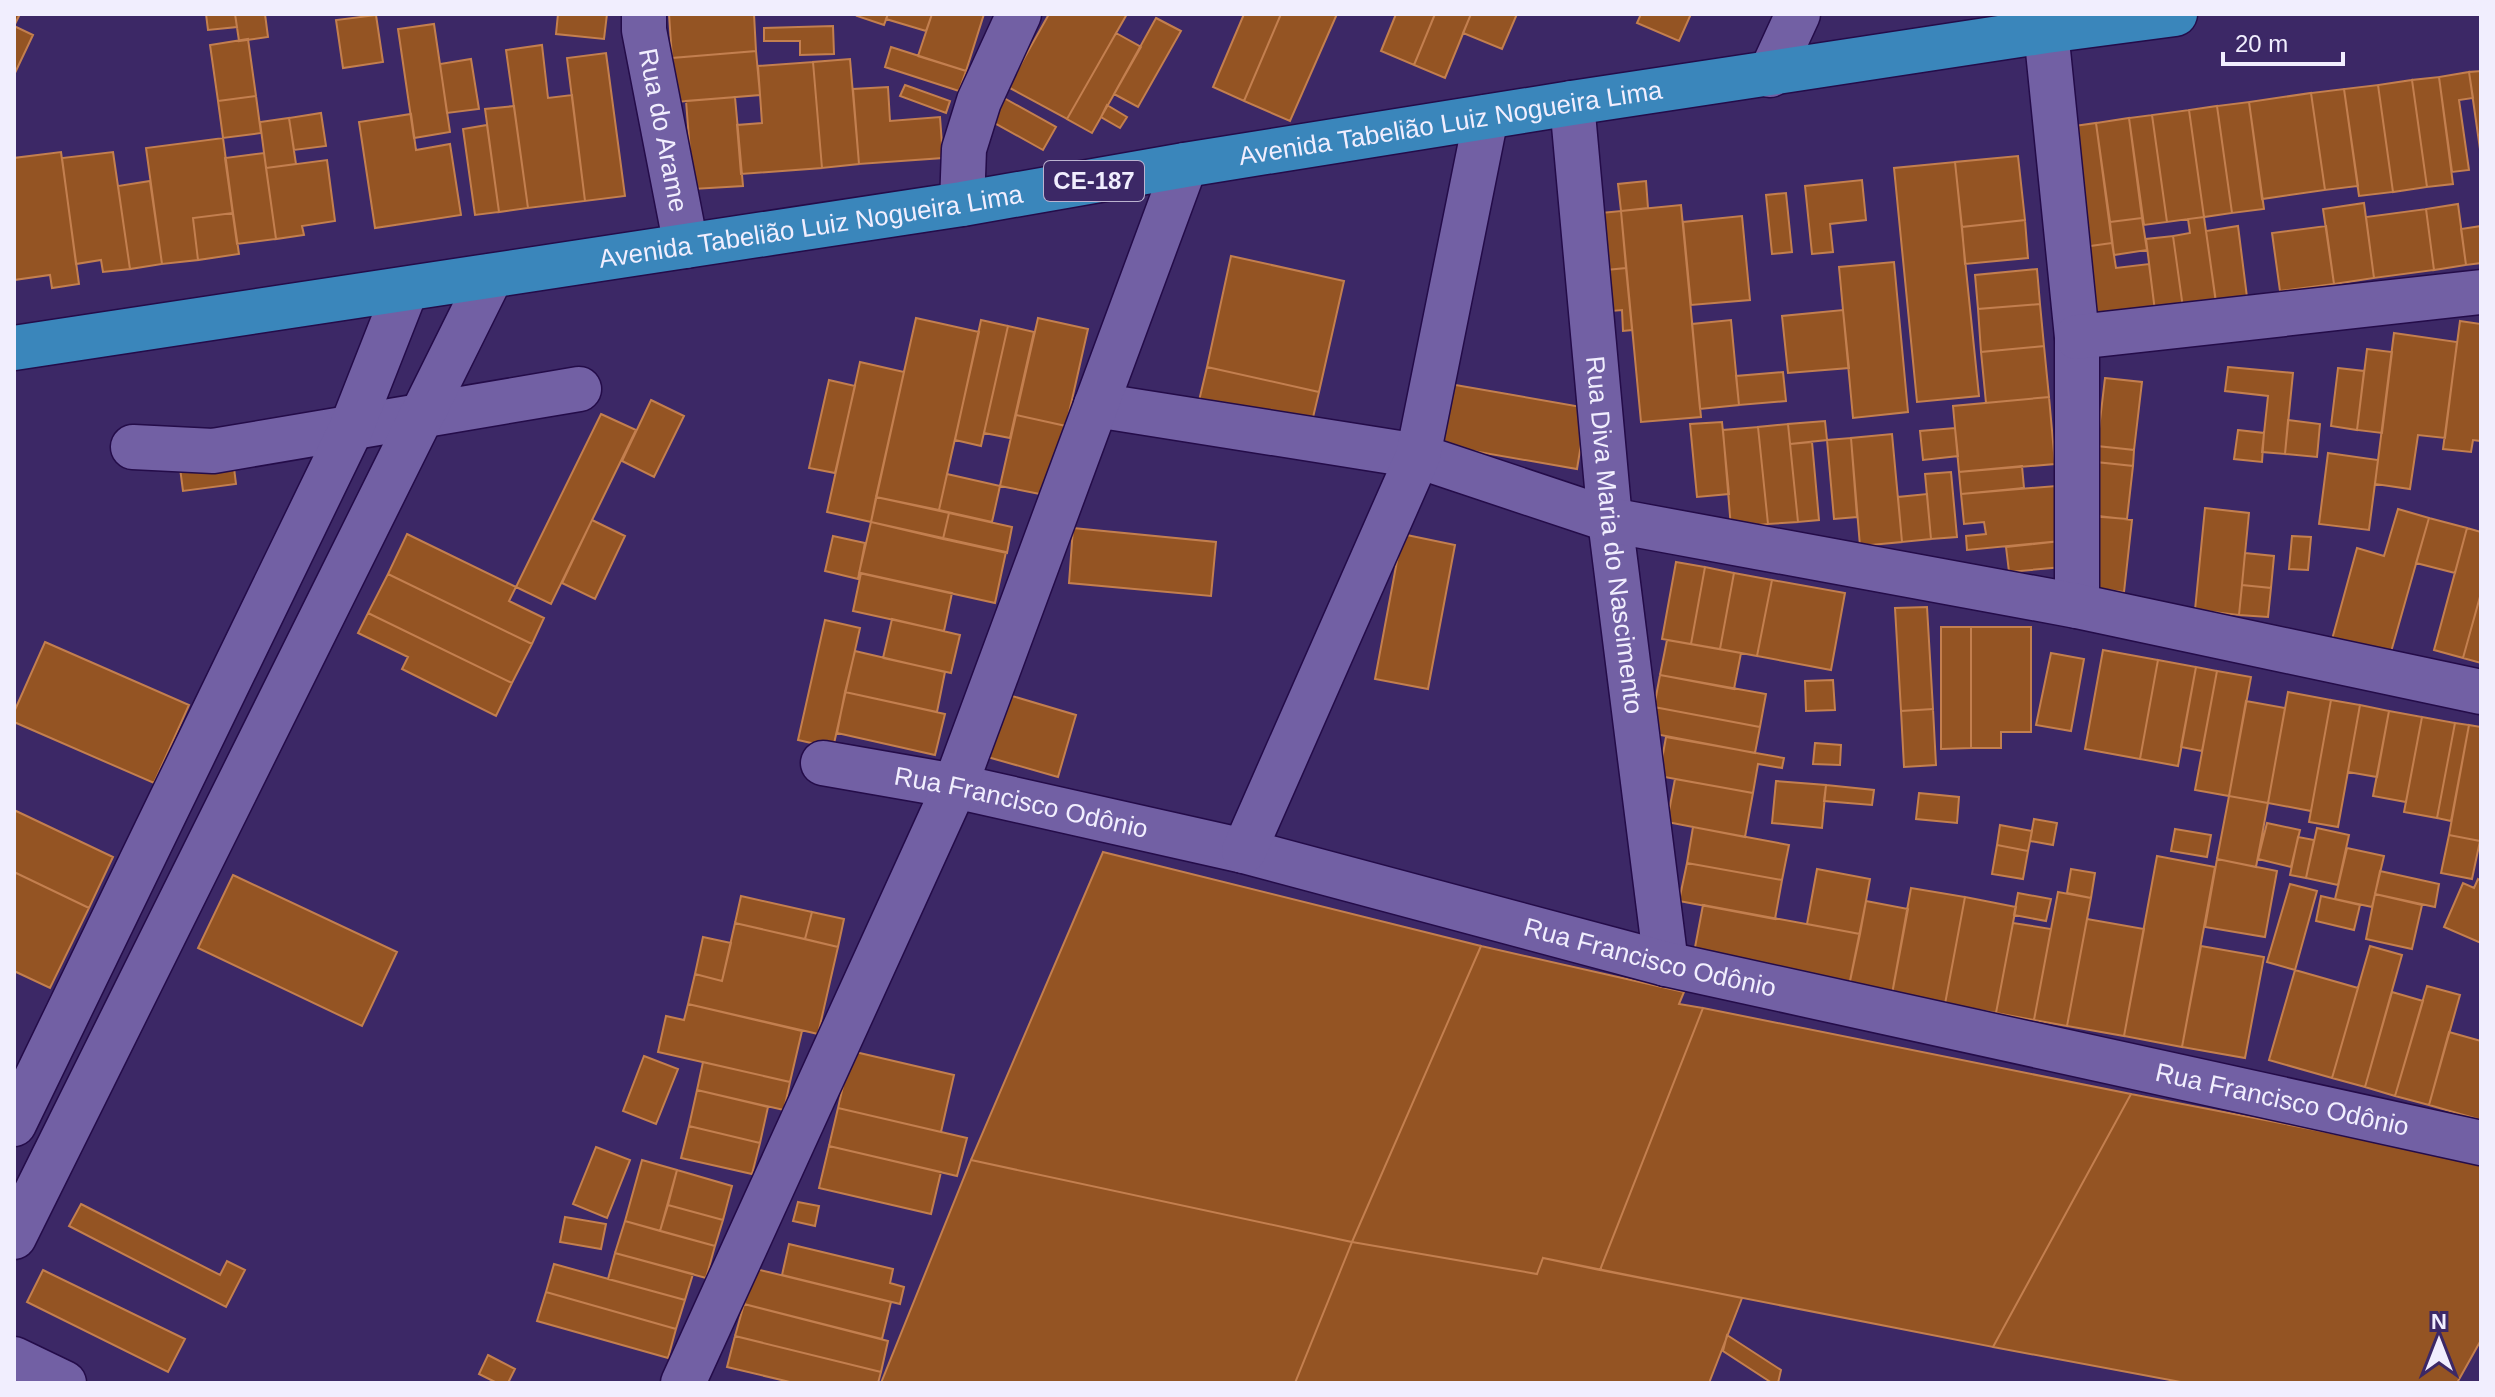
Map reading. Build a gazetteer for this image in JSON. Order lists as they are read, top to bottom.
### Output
{
  "streets": {
    "highway": ["Avenida Tabelião Luiz Nogueira Lima", "CE-187"],
    "street": ["Rua do Arame", "Rua Diva Maria do Nascimento", "Rua Francisco Odônio"]
  },
  "crossings": [
    ["Avenida Tabelião Luiz Nogueira Lima", "Rua do Arame"],
    ["Avenida Tabelião Luiz Nogueira Lima", "Rua Diva Maria do Nascimento"],
    ["Rua Diva Maria do Nascimento", "Rua Francisco Odônio"]
  ],
  "scale_bar": "20 m",
  "north": "top"
}
